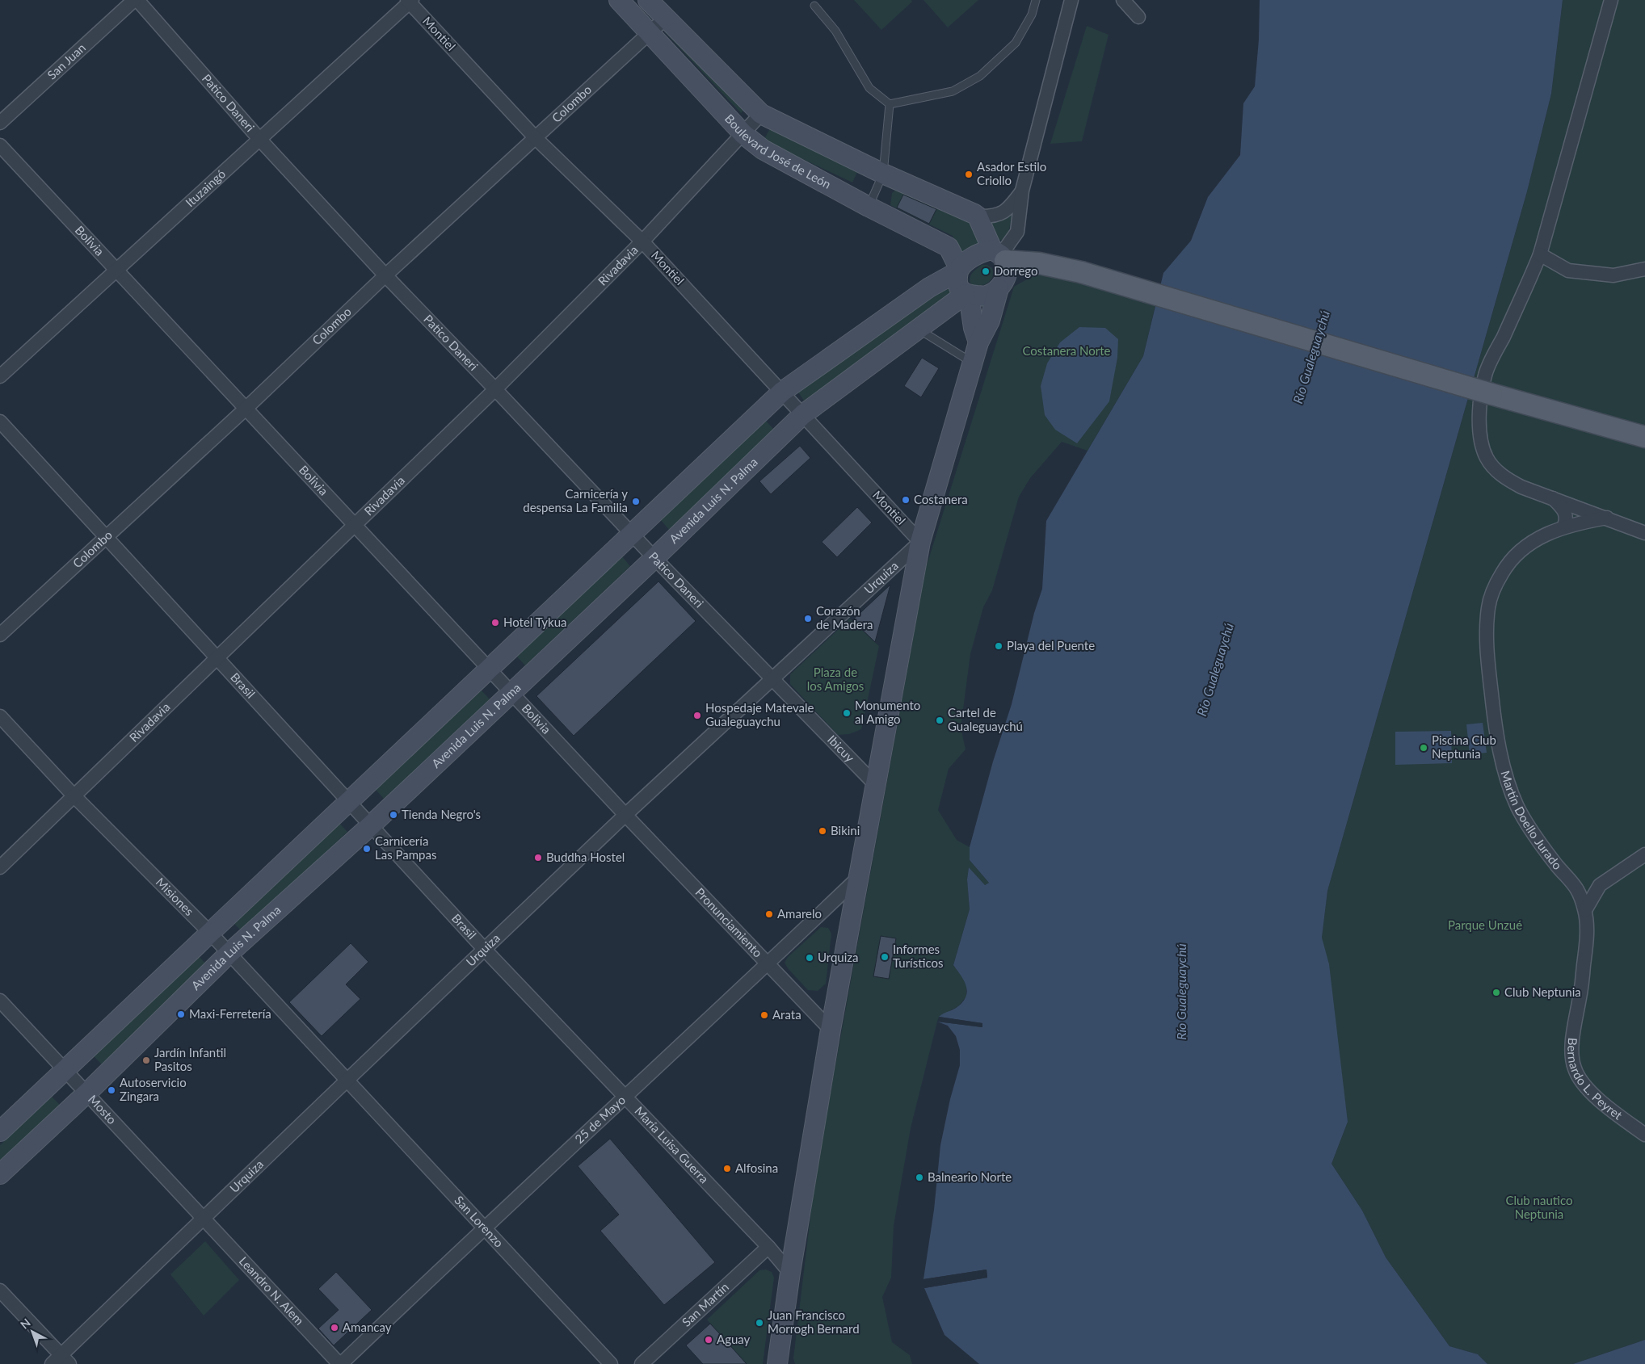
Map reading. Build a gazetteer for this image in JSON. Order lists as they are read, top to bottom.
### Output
{
  "streets": {
    "main road": ["Boulevard José de León", "Avenida Luis N. Palma"],
    "street": [
      "Montiel",
      "San Juan",
      "Patico Daneri",
      "Colombo",
      "Ituzaingó",
      "Bolivia",
      "Rivadavia",
      "Urquiza",
      "Brasil",
      "Ibicuy",
      "Martín Doello Jurado",
      "Misiones",
      "Pronunciamiento",
      "Bernardo L. Peyret",
      "Mosto",
      "25 de Mayo",
      "María Luisa Guerra",
      "San Lorenzo",
      "Leandro N. Alem",
      "San Martín"
    ]
  },
  "crossings": [
    ["Montiel", "Colombo"],
    ["Montiel", "Ituzaingó"],
    ["Montiel", "Rivadavia"],
    ["Montiel", "Avenida Luis N. Palma"],
    ["Montiel", "Urquiza"],
    ["Patico Daneri", "Colombo"],
    ["Patico Daneri", "Ituzaingó"],
    ["Patico Daneri", "Rivadavia"],
    ["Patico Daneri", "Avenida Luis N. Palma"],
    ["Patico Daneri", "Urquiza"],
    ["Patico Daneri", "Ibicuy"],
    ["Colombo", "Boulevard José de León"],
    ["Colombo", "Bolivia"],
    ["Colombo", "Brasil"],
    ["Boulevard José de León", "Rivadavia"],
    ["Boulevard José de León", "Avenida Luis N. Palma"],
    ["Ituzaingó", "Bolivia"],
    ["Bolivia", "Rivadavia"],
    ["Bolivia", "Avenida Luis N. Palma"],
    ["Bolivia", "Urquiza"],
    ["Bolivia", "Pronunciamiento"],
    ["Rivadavia", "Brasil"],
    ["Rivadavia", "Misiones"],
    ["Avenida Luis N. Palma", "Brasil"],
    ["Avenida Luis N. Palma", "Misiones"],
    ["Avenida Luis N. Palma", "Mosto"],
    ["Urquiza", "Brasil"],
    ["Urquiza", "Ibicuy"],
    ["Urquiza", "Misiones"],
    ["Urquiza", "Pronunciamiento"],
    ["Urquiza", "Mosto"],
    ["Urquiza", "María Luisa Guerra"],
    ["Urquiza", "San Lorenzo"],
    ["Urquiza", "Leandro N. Alem"],
    ["Brasil", "María Luisa Guerra"],
    ["Martín Doello Jurado", "Bernardo L. Peyret"],
    ["Misiones", "San Lorenzo"],
    ["Pronunciamiento", "25 de Mayo"],
    ["Mosto", "Leandro N. Alem"],
    ["25 de Mayo", "María Luisa Guerra"],
    ["25 de Mayo", "San Lorenzo"],
    ["25 de Mayo", "Leandro N. Alem"],
    ["María Luisa Guerra", "San Martín"]
  ],
  "water": ["Río Gualeguaychú"],
  "parks": [
    "Costanera Norte",
    "Plaza de los Amigos",
    "Parque Unzué",
    "Club nautico Neptunia"
  ],
  "places": [
    "Asador Estilo Criollo",
    "Dorrego",
    "Costanera",
    "Carnicería y despensa La Familia",
    "Corazón de Madera",
    "Hotel Tykua",
    "Playa del Puente",
    "Monumento al Amigo",
    "Hospedaje Matevale Gualeguaychu",
    "Cartel de Gualeguaychú",
    "Piscina Club Neptunia",
    "Tienda Negro's",
    "Bikini",
    "Carnicería Las Pampas",
    "Buddha Hostel",
    "Amarelo",
    "Informes Turísticos",
    "Urquiza",
    "Club Neptunia",
    "Maxi-Ferretería",
    "Arata",
    "Jardín Infantil Pasitos",
    "Autoservicio Zingara",
    "Alfosina",
    "Balneario Norte",
    "Juan Francisco Morrogh Bernard",
    "Amancay",
    "Aguay"
  ],
  "north": "top left"
}
